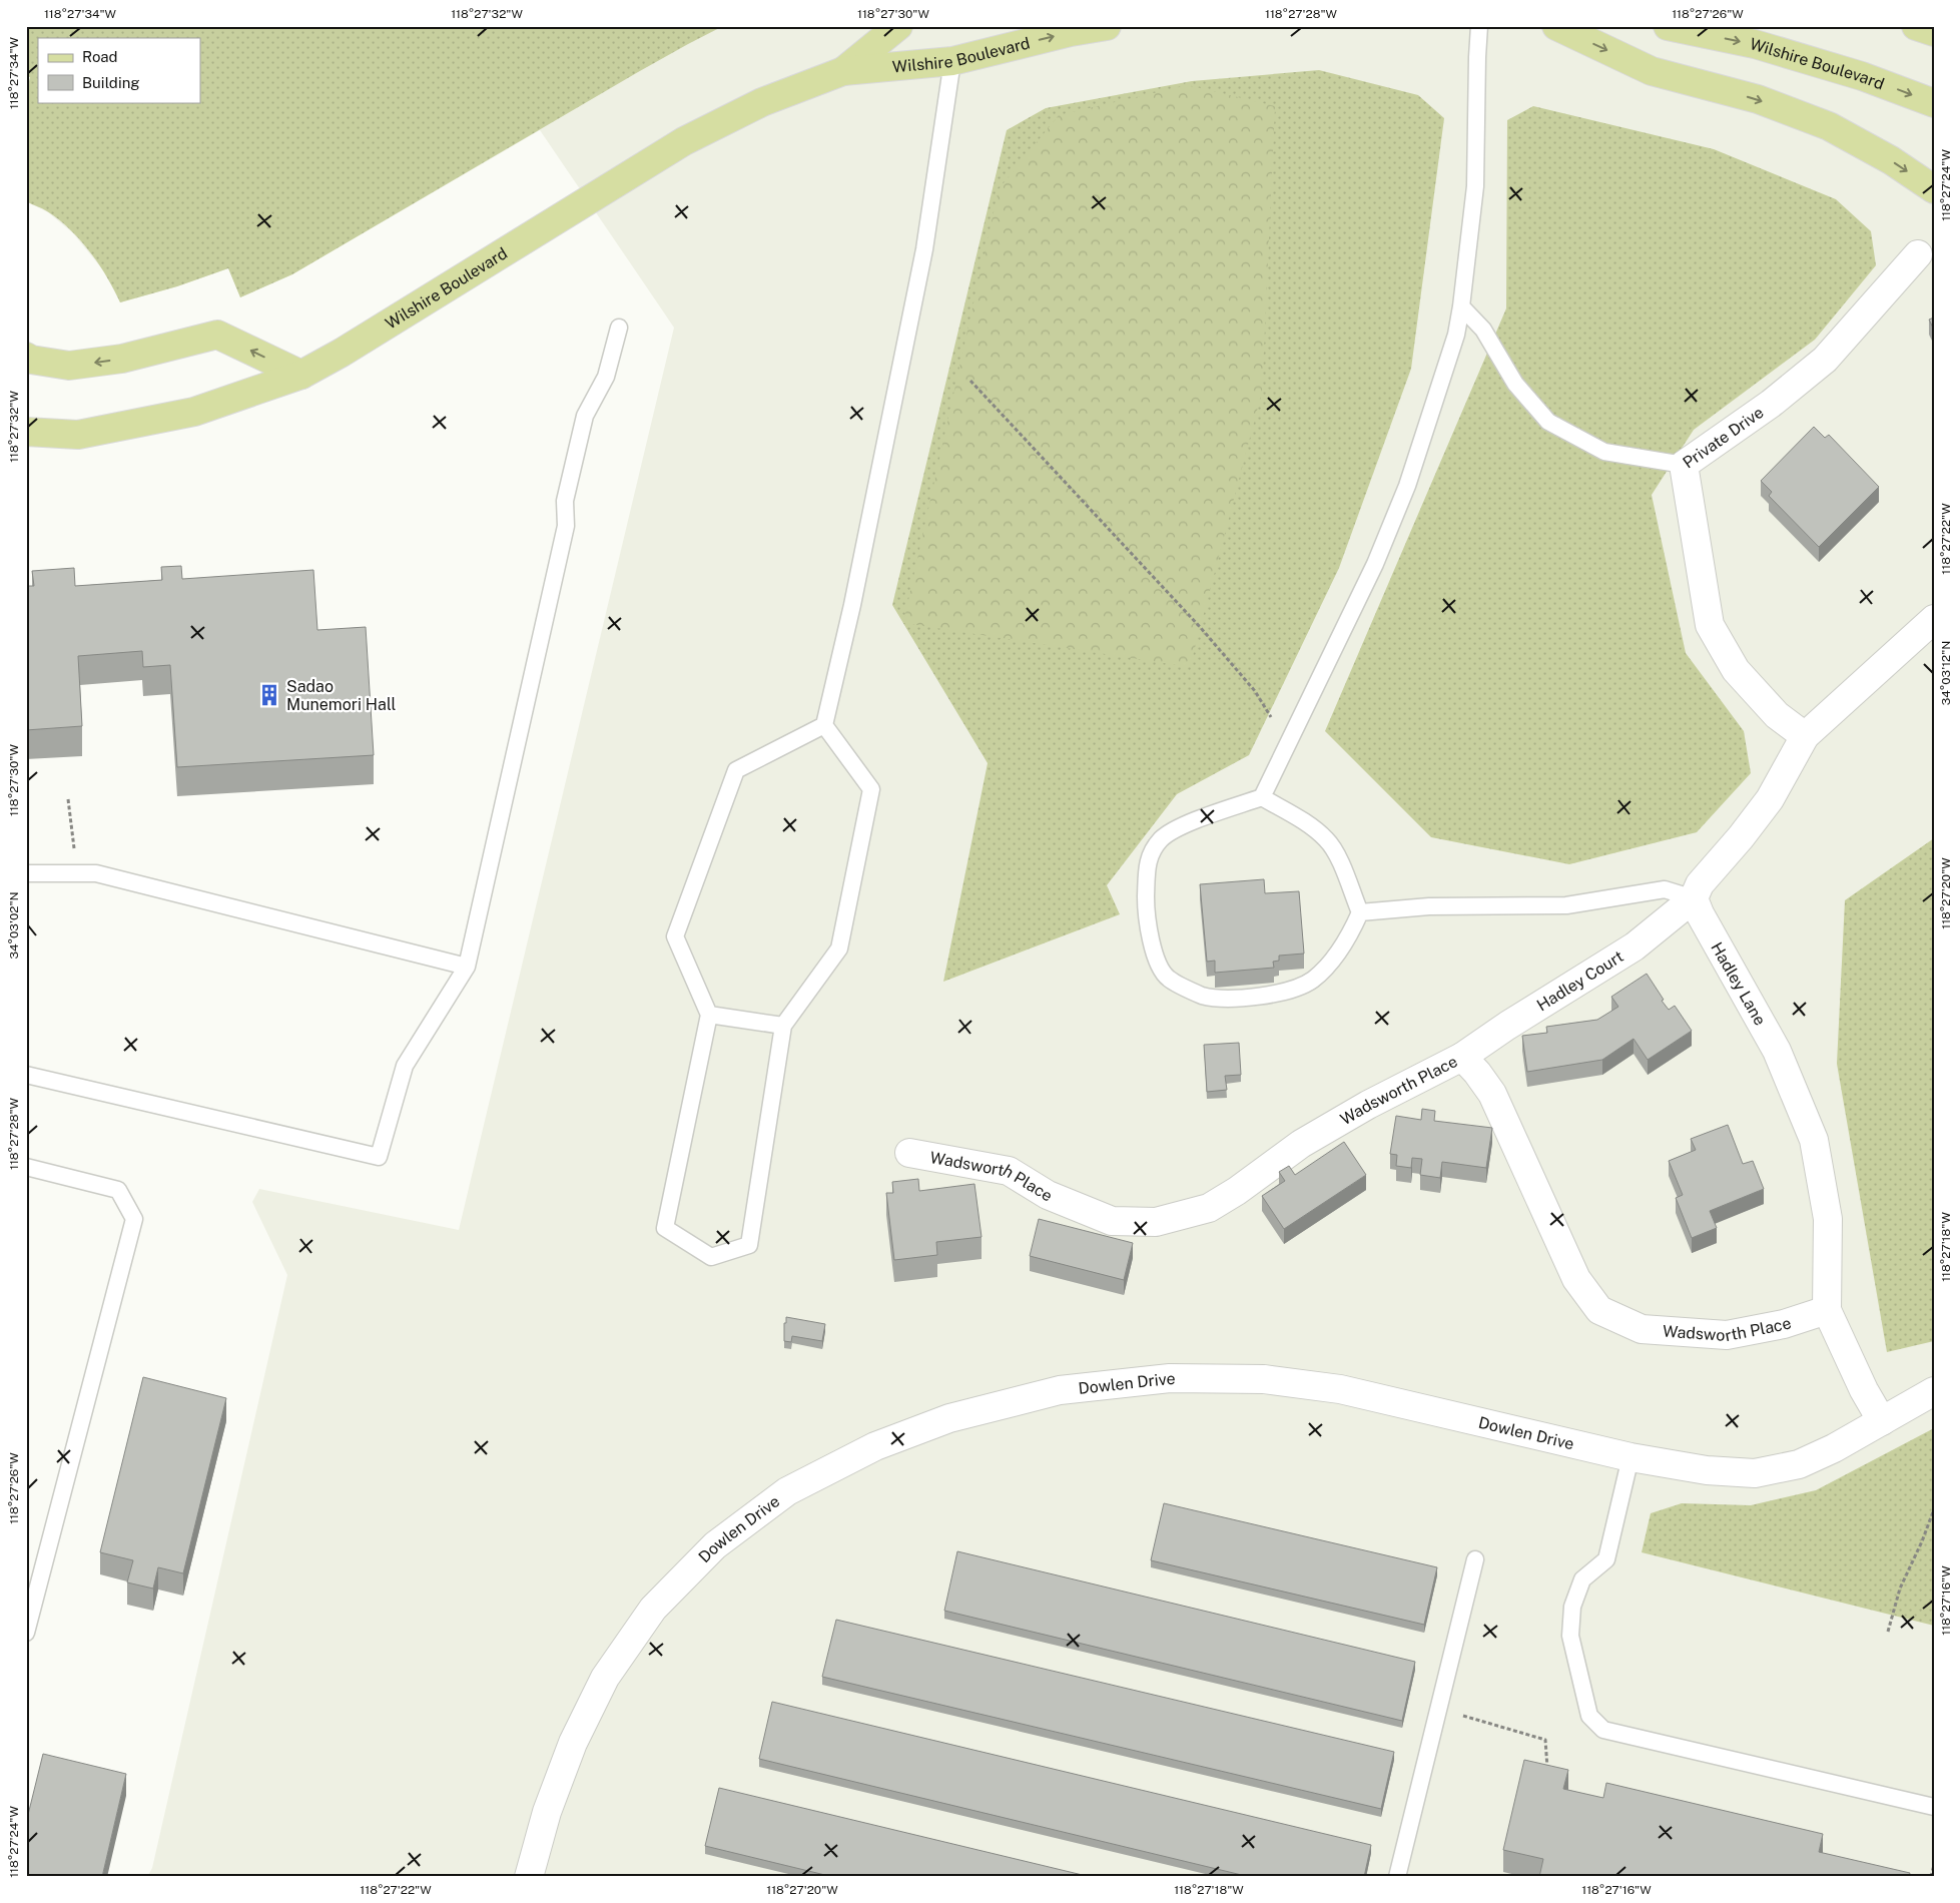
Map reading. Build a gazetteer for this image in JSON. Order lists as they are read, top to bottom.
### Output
{
  "streets": {
    "main road": ["Wilshire Boulevard"],
    "street": [
      "Private Drive",
      "Hadley Court",
      "Hadley Lane",
      "Wadsworth Place",
      "Dowlen Drive"
    ]
  },
  "crossings": [
    ["Hadley Court", "Hadley Lane"],
    ["Hadley Court", "Wadsworth Place"],
    ["Hadley Lane", "Wadsworth Place"],
    ["Hadley Lane", "Dowlen Drive"]
  ],
  "places": {
    "building": ["Sadao Munemori Hall"]
  },
  "legend": ["Road", "Building"],
  "coordinates": [
    "118°27'34\"W",
    "118°27'32\"W",
    "118°27'30\"W",
    "118°27'28\"W",
    "118°27'26\"W",
    "118°27'24\"W",
    "118°27'22\"W",
    "34°03'12\"N",
    "118°27'20\"W",
    "34°03'02\"N",
    "118°27'18\"W",
    "118°27'16\"W"
  ]
}
